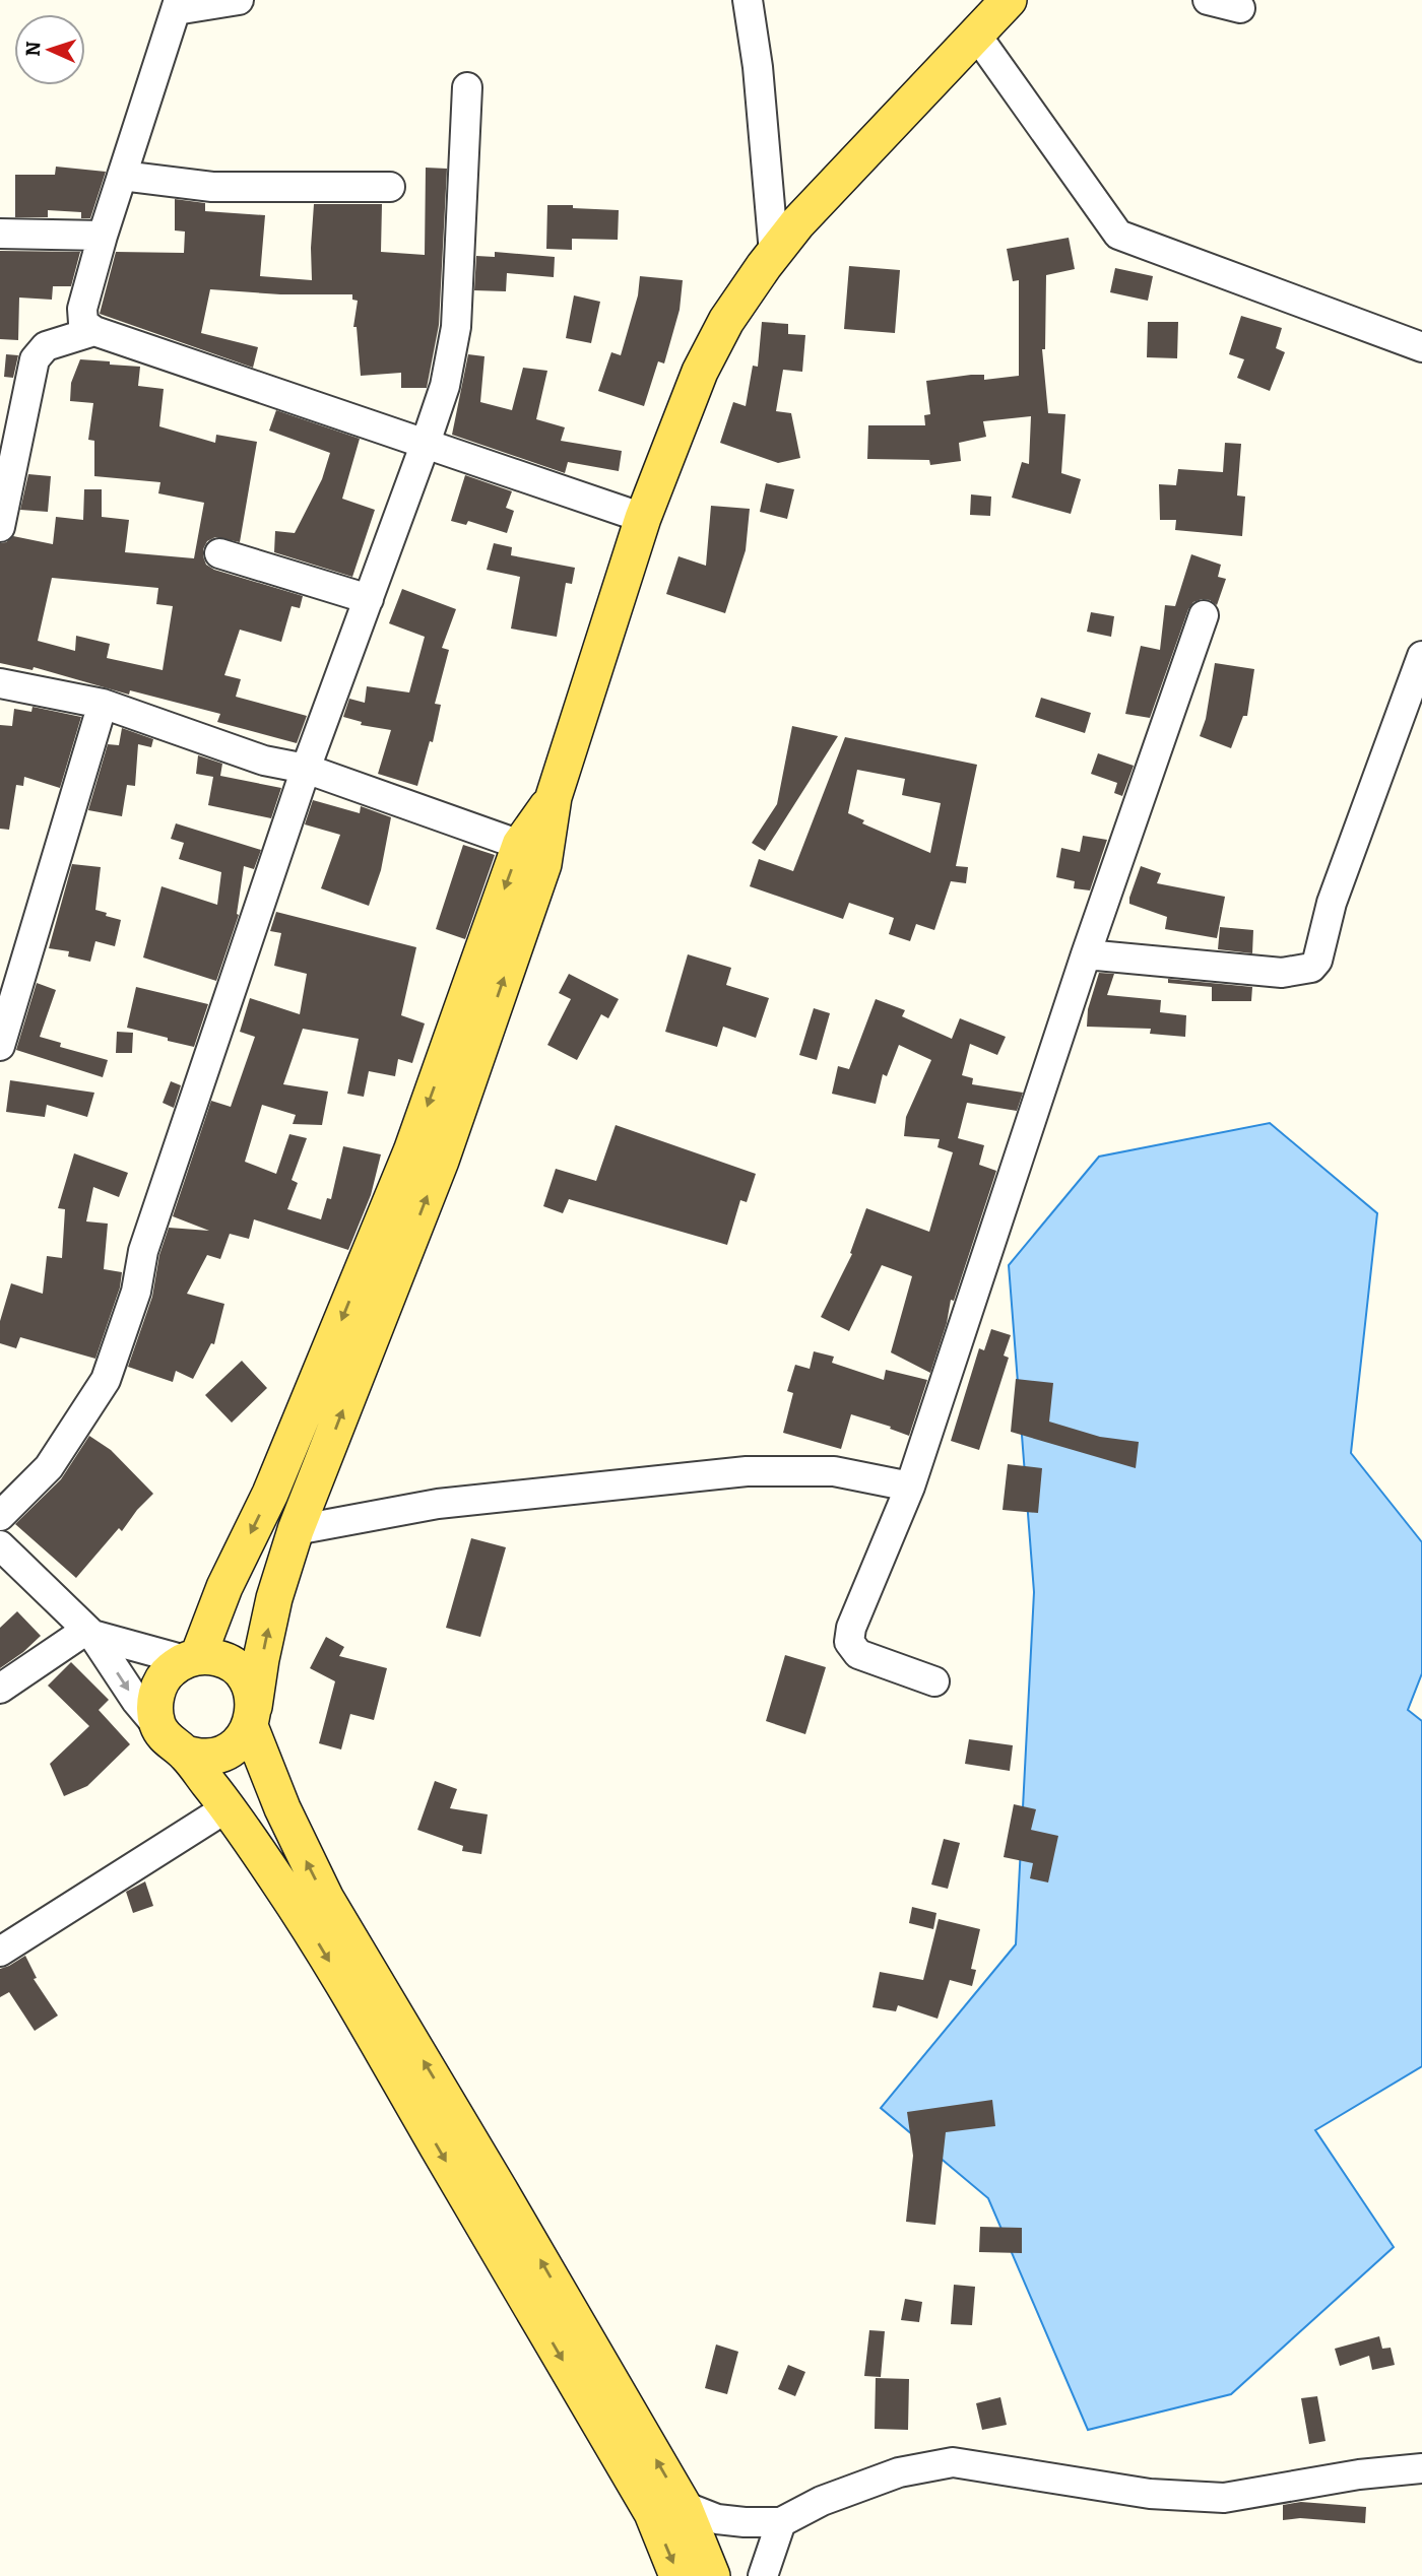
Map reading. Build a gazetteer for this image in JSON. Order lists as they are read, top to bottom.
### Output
{
  "north": "left"
}
